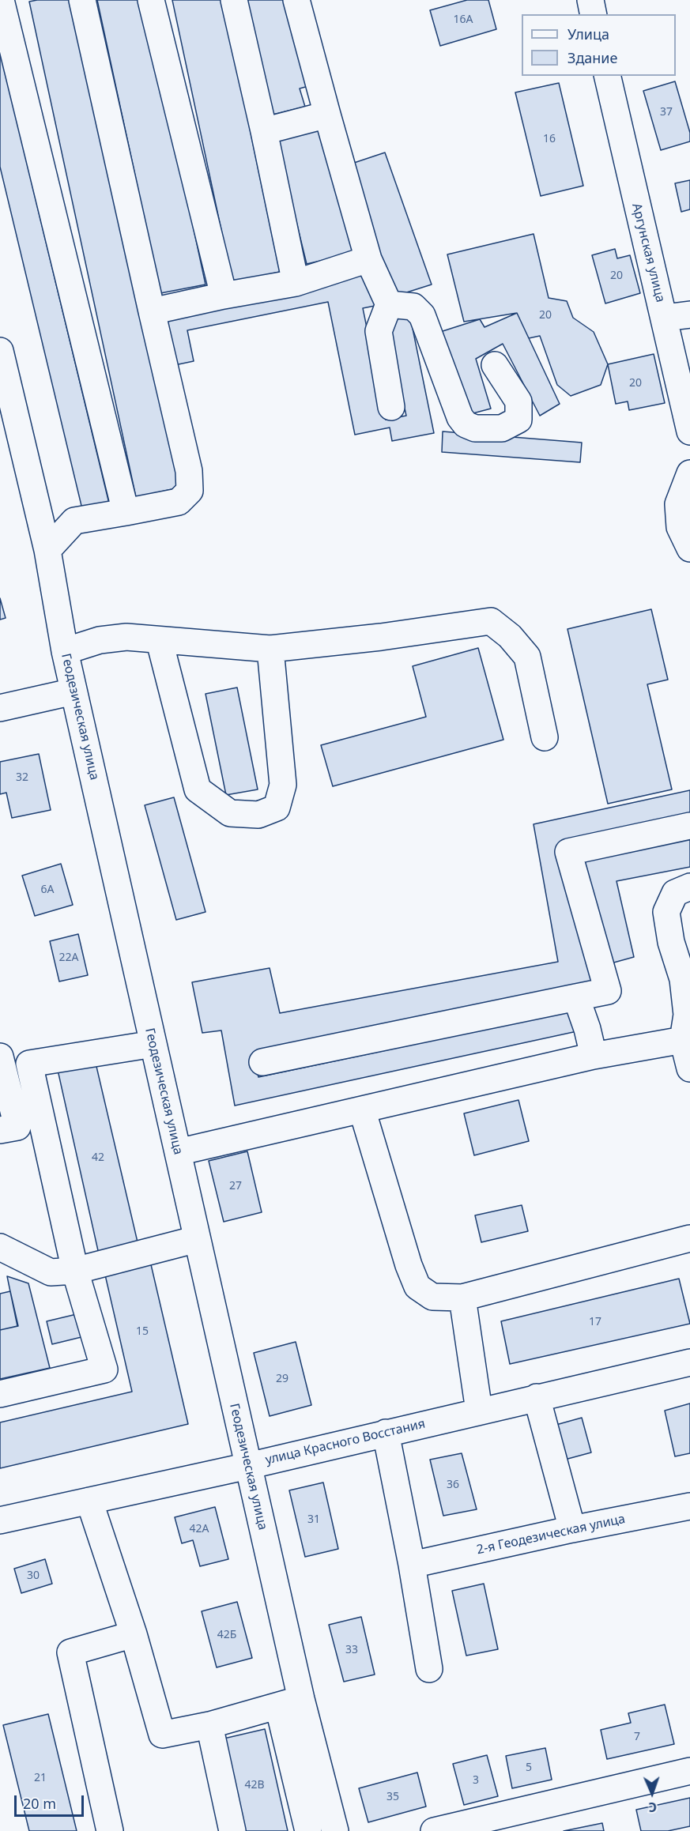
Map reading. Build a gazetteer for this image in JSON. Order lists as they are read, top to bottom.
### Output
{
  "streets": {
    "street": [
      "Аргунская улица",
      "Геодезическая улица",
      "улица Красного Восстания",
      "2-я Геодезическая улица"
    ]
  },
  "crossings": [
    ["Геодезическая улица", "улица Красного Восстания"]
  ],
  "house_numbers": [
    "16А",
    "37",
    "16",
    "20",
    "20",
    "20",
    "32",
    "6А",
    "22А",
    "42",
    "27",
    "17",
    "15",
    "29",
    "36",
    "31",
    "42А",
    "30",
    "42Б",
    "33",
    "7",
    "5",
    "21",
    "3",
    "42В",
    "35"
  ],
  "legend": ["Улица", "Здание"],
  "scale_bar": "20 m",
  "north": "bottom"
}
